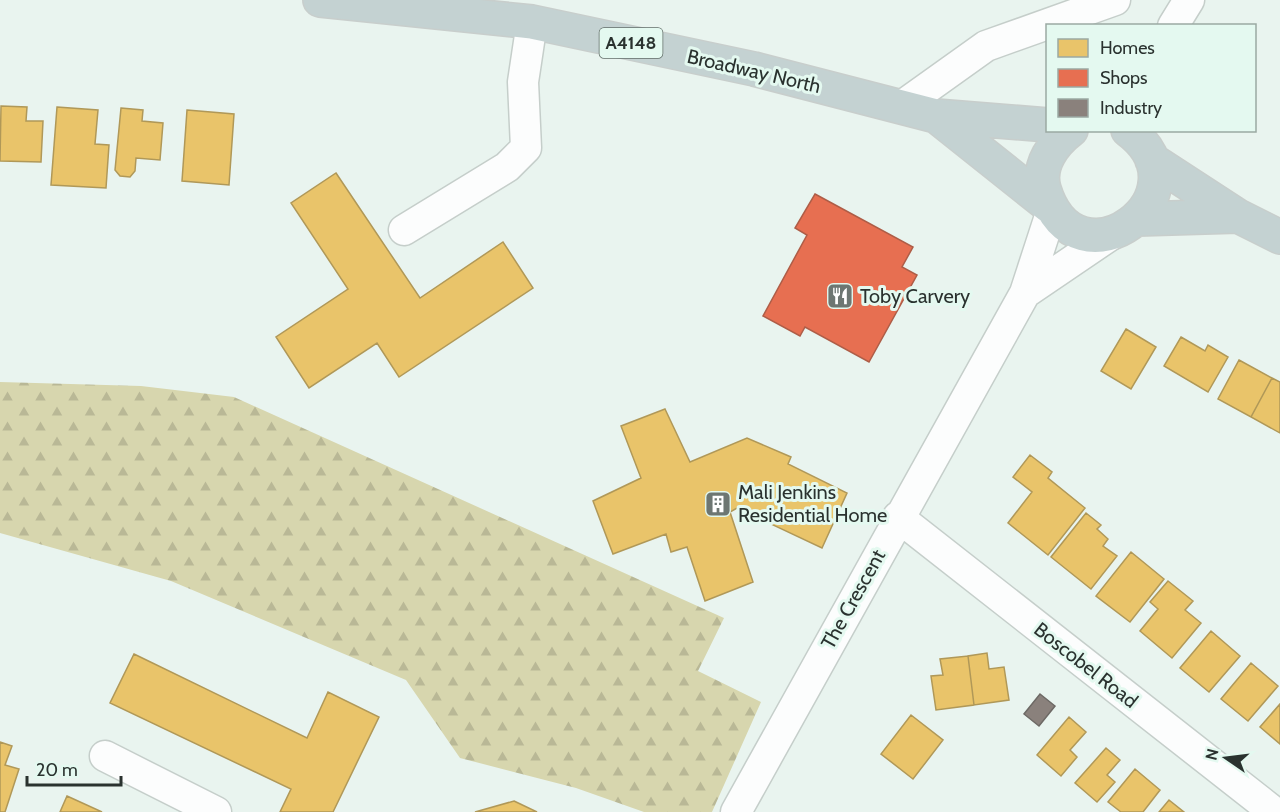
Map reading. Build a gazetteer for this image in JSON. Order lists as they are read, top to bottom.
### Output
{
  "streets": {
    "highway": ["A4148", "Broadway North"],
    "street": ["The Crescent", "Boscobel Road"]
  },
  "crossings": [
    ["Broadway North", "The Crescent"],
    ["The Crescent", "Boscobel Road"]
  ],
  "places": {
    "restaurant": ["Toby Carvery"],
    "building": ["Mali Jenkins Residential Home"]
  },
  "legend": ["Homes", "Shops", "Industry"],
  "scale_bar": "20 m",
  "north": "left"
}
